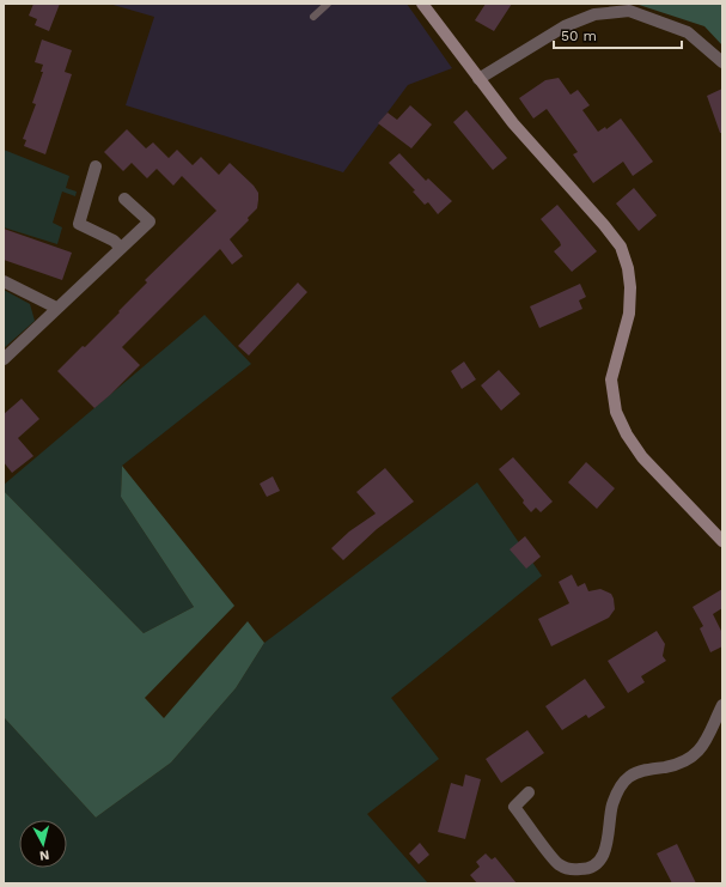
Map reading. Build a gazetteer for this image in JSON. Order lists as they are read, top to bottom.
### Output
{
  "scale_bar": "50 m",
  "north": "bottom"
}
